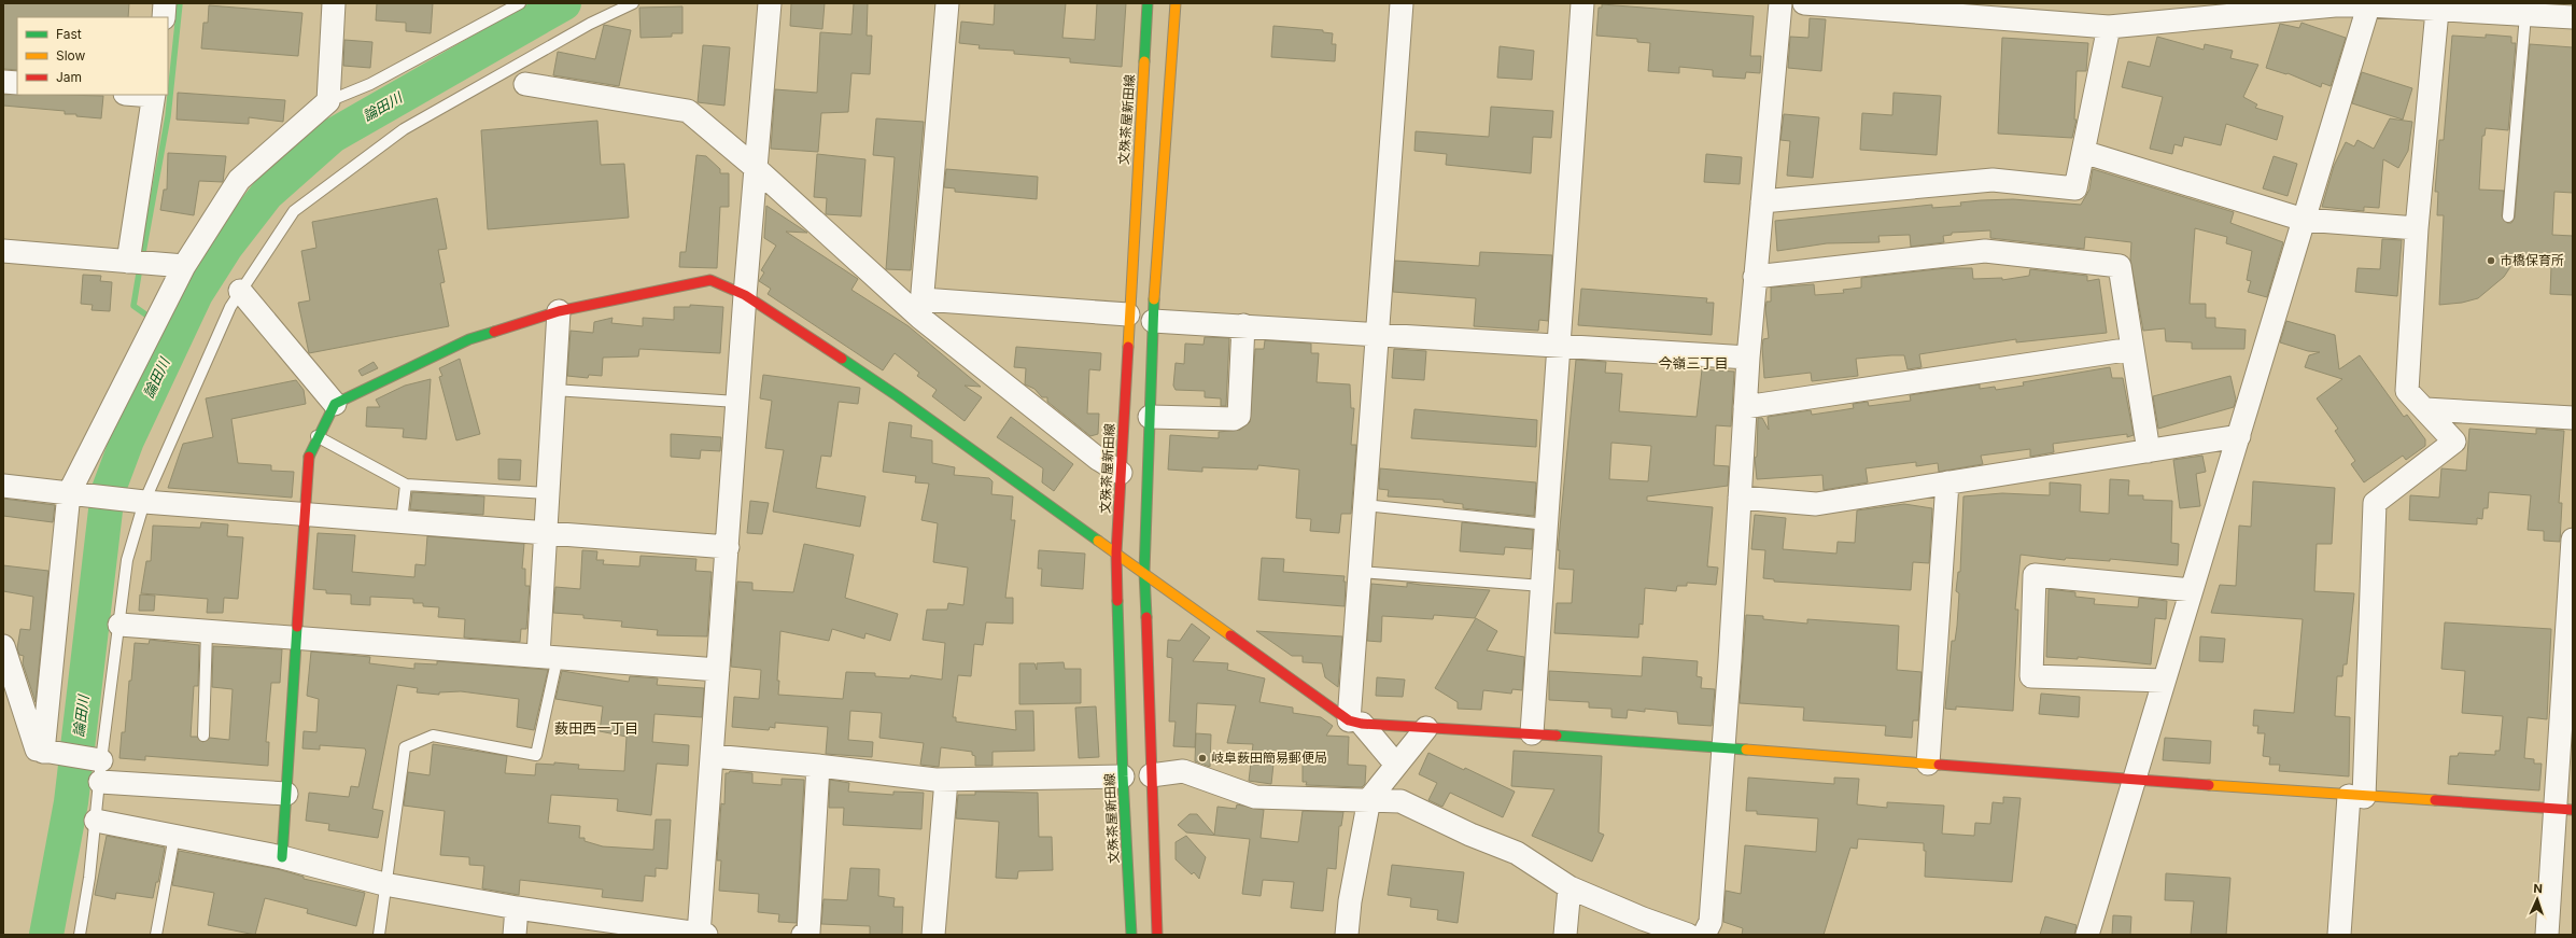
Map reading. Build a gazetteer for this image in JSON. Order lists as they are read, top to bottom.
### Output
{
  "streets": {
    "street": ["文殊茶屋新田線"]
  },
  "districts": ["今嶺三丁目", "薮田西一丁目"],
  "water": ["論田川"],
  "places": ["市橋保育所", "岐阜薮田簡易郵便局"],
  "legend": ["Fast", "Slow", "Jam"],
  "north": "top"
}
